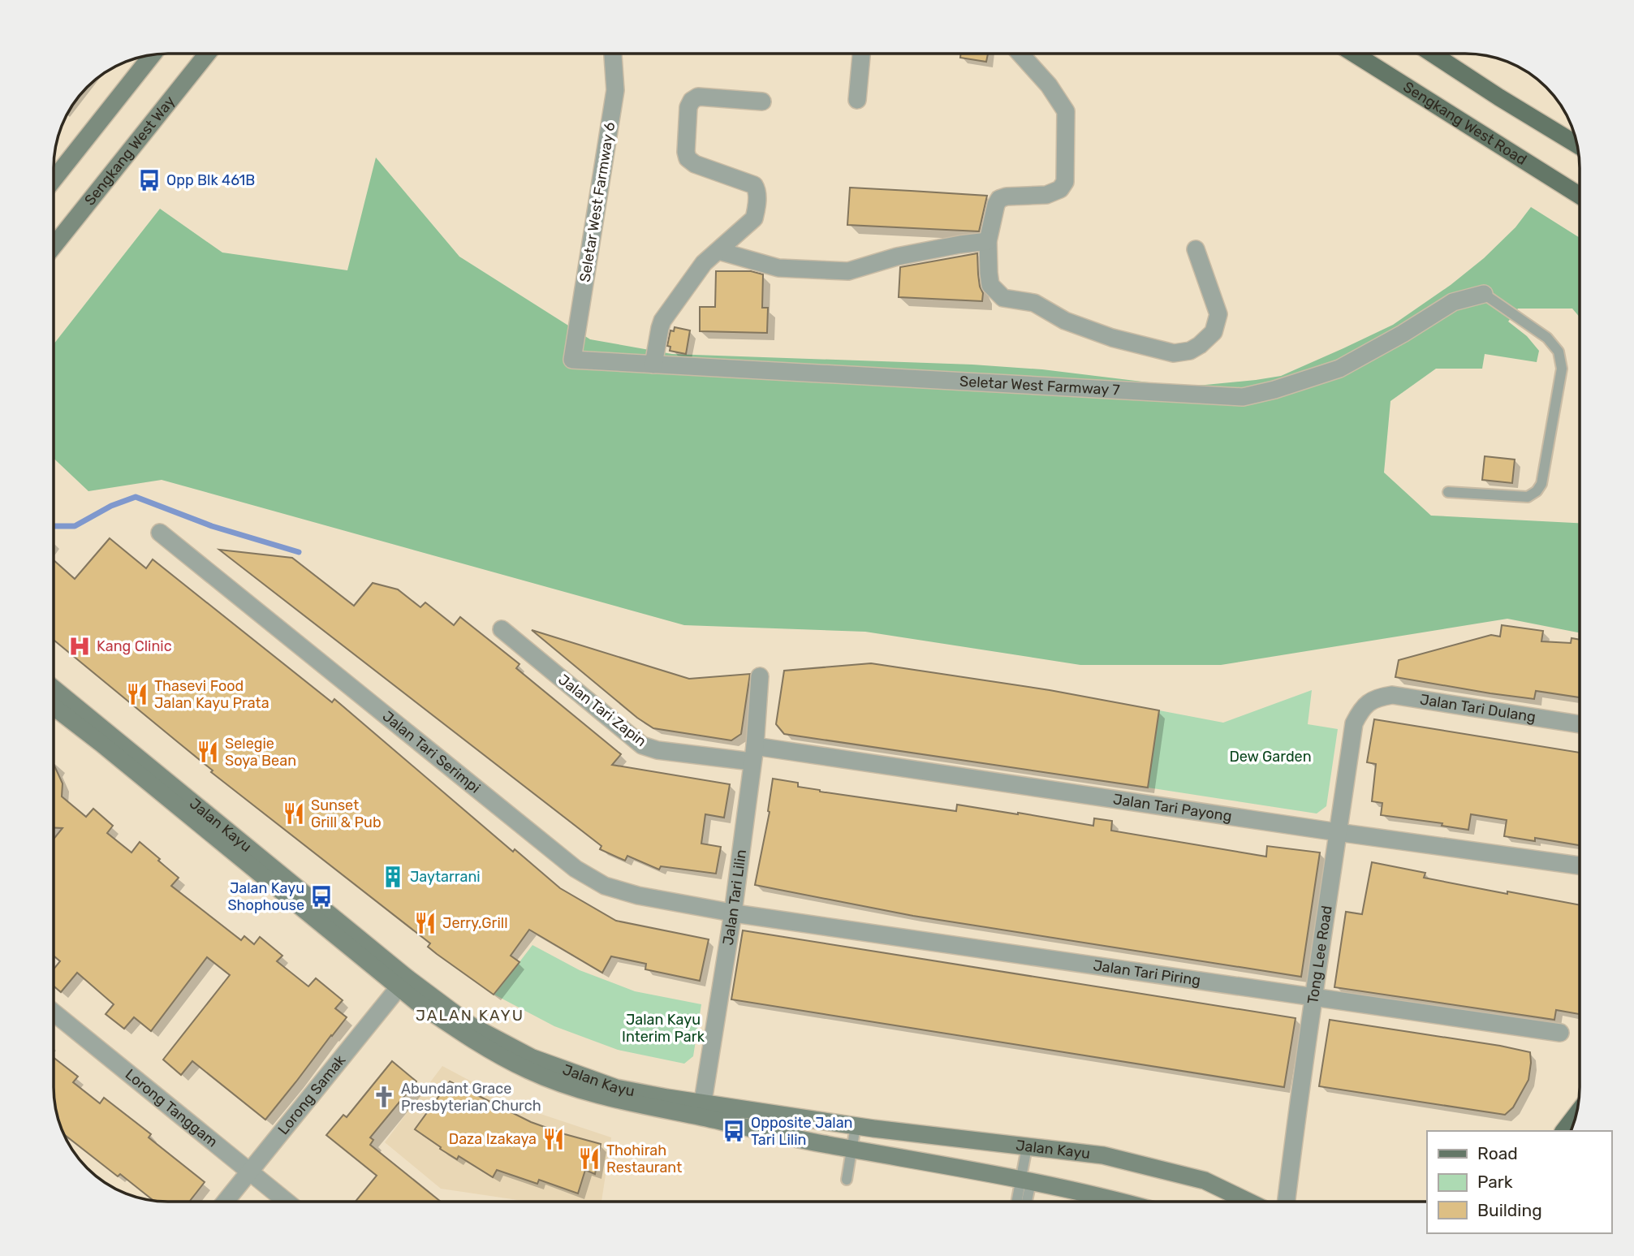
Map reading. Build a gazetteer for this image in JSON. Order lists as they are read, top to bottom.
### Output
{
  "streets": {
    "main road": ["Sengkang West Road", "Sengkang West Way", "Jalan Kayu"],
    "street": [
      "Seletar West Farmway 6",
      "Seletar West Farmway 7",
      "Jalan Tari Dulang",
      "Jalan Tari Zapin",
      "Jalan Tari Serimpi",
      "Jalan Tari Payong",
      "Jalan Tari Lilin",
      "Tong Lee Road",
      "Jalan Tari Piring",
      "Lorong Samak",
      "Lorong Tanggam"
    ]
  },
  "crossings": [
    ["Seletar West Farmway 6", "Seletar West Farmway 7"],
    ["Jalan Tari Dulang", "Tong Lee Road"],
    ["Jalan Tari Zapin", "Jalan Tari Payong"],
    ["Jalan Tari Zapin", "Jalan Tari Lilin"],
    ["Jalan Tari Serimpi", "Jalan Tari Lilin"],
    ["Jalan Tari Serimpi", "Jalan Tari Piring"],
    ["Jalan Tari Payong", "Jalan Tari Lilin"],
    ["Jalan Tari Payong", "Tong Lee Road"],
    ["Jalan Kayu", "Jalan Tari Lilin"],
    ["Jalan Kayu", "Lorong Samak"],
    ["Jalan Tari Lilin", "Jalan Tari Piring"],
    ["Tong Lee Road", "Jalan Tari Piring"],
    ["Lorong Samak", "Lorong Tanggam"]
  ],
  "districts": ["JALAN KAYU"],
  "parks": ["Dew Garden", "Jalan Kayu Interim Park"],
  "places": {
    "bus stop": ["Opp Blk 461B", "Jalan Kayu Shophouse", "Opposite Jalan Tari Lilin"],
    "hospital": ["Kang Clinic"],
    "restaurant": [
      "Thasevi Food Jalan Kayu Prata",
      "Selegie Soya Bean",
      "Sunset Grill & Pub",
      "Jerry.Grill",
      "Daza Izakaya",
      "Thohirah Restaurant"
    ],
    "building": ["Jaytarrani"],
    "church": ["Abundant Grace Presbyterian Church"]
  },
  "legend": ["Road", "Park", "Building"]
}
